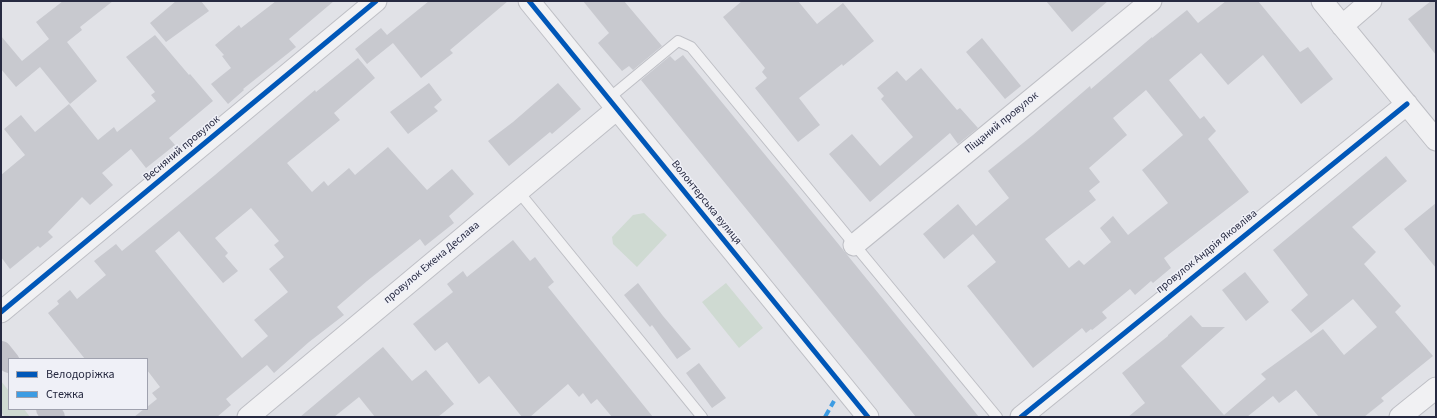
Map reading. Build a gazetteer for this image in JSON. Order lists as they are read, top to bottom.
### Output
{
  "streets": {
    "street": [
      "Піщаний провулок",
      "Весняний провулок",
      "Волонтерська вулиця",
      "провулок Андрія Яковліва",
      "провулок Ежена Деслава"
    ]
  },
  "crossings": [
    ["Волонтерська вулиця", "провулок Ежена Деслава"]
  ],
  "legend": ["Велодоріжка", "Стежка"]
}
